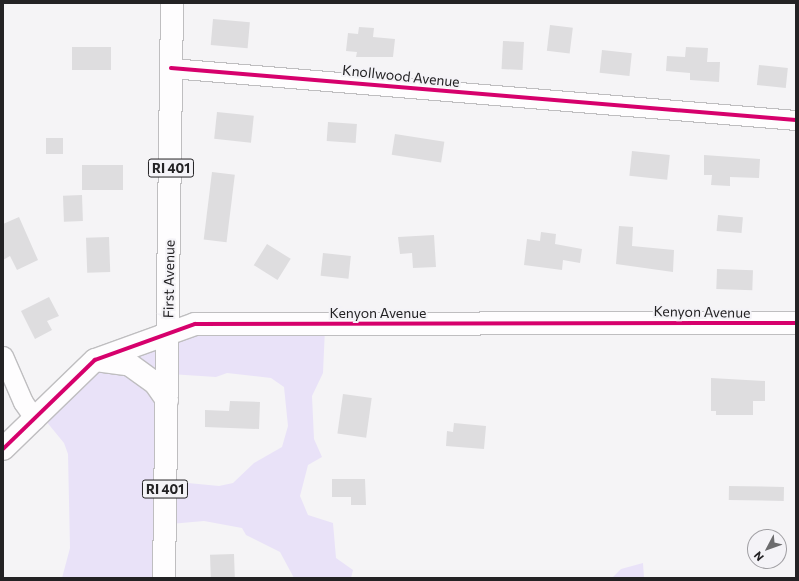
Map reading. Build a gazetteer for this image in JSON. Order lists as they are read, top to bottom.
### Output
{
  "streets": {
    "street": [
      "Knollwood Avenue",
      "RI 401",
      "First Avenue",
      "Kenyon Avenue"
    ]
  },
  "crossings": [
    ["Knollwood Avenue", "First Avenue"],
    ["First Avenue", "Kenyon Avenue"]
  ],
  "north": "bottom left"
}
